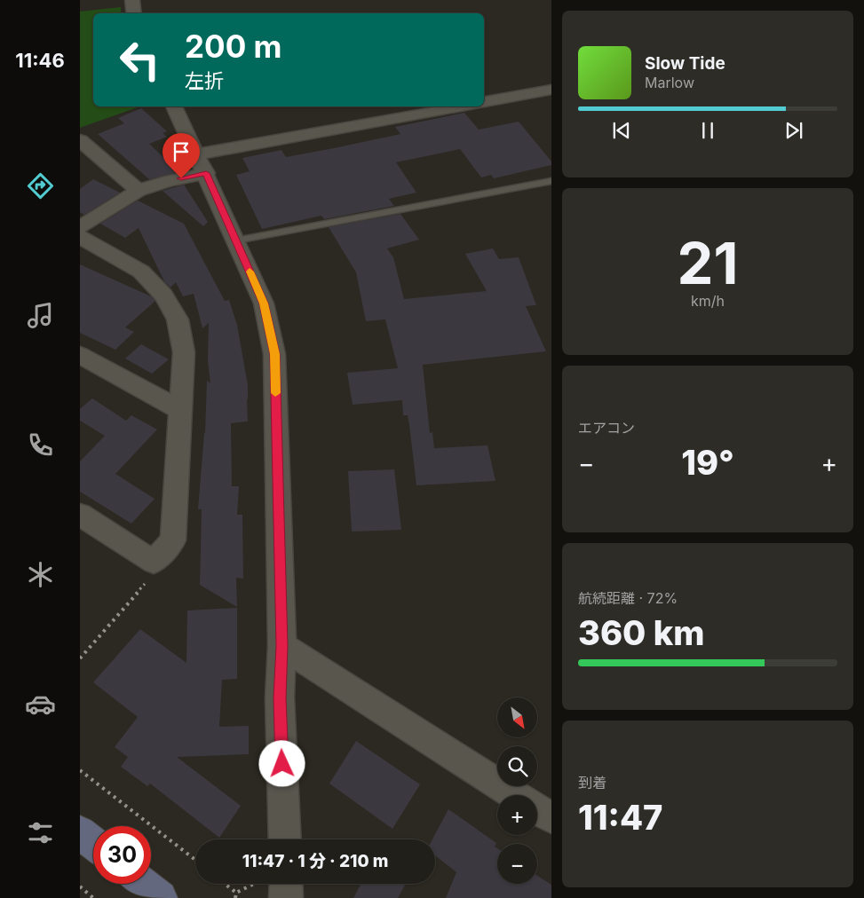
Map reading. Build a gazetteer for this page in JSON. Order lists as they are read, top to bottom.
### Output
{
  "north": "bottom right",
  "page": {
    "tabs": "11:46",
    "turn": ["200 m", "左折"],
    "song": ["Slow Tide", "Marlow"],
    "tile": [
      ["21", "km/h"],
      "エアコン",
      ["航続距離 · 72%", "360 km"],
      ["到着", "11:47"]
    ],
    "heat": ["−", "19°", "+"],
    "map_buttons": ["+", "−"],
    "limit": "30",
    "trip": "11:47 · 1 分 · 210 m"
  }
}
